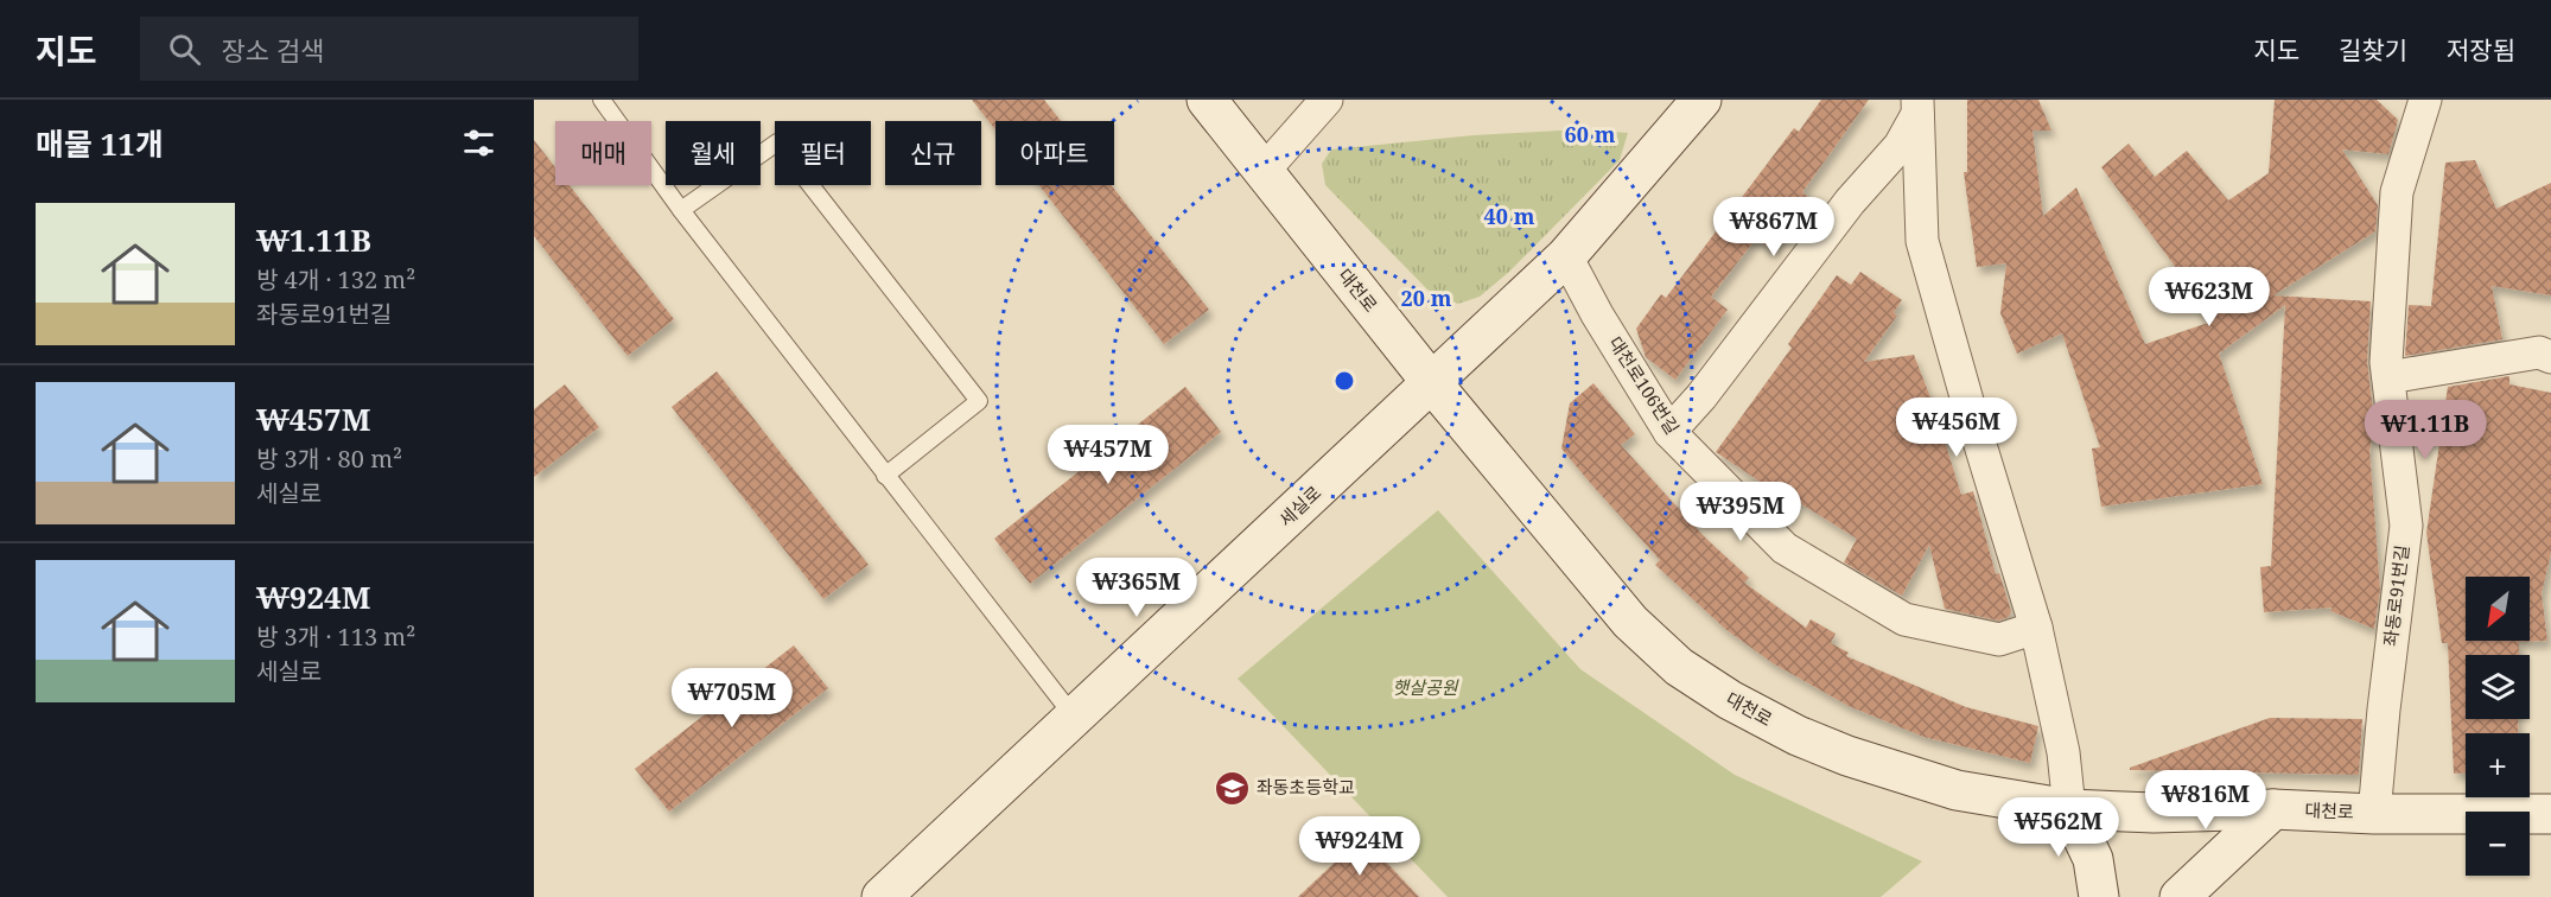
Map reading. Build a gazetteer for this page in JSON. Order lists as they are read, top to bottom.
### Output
{
  "streets": {
    "street": [
      "대천로",
      "대천로106번길",
      "세실로",
      "좌동로91번길"
    ]
  },
  "crossings": [
    ["대천로", "세실로"],
    ["대천로", "좌동로91번길"],
    ["대천로106번길", "세실로"]
  ],
  "parks": ["햇살공원"],
  "places": {
    "school or university": ["좌동초등학교"]
  },
  "north": "bottom left",
  "page": {
    "header": "지도",
    "search": "장소 검색",
    "nav": ["지도", "길찾기", "저장됨"],
    "heading": "매물 11개",
    "chip": [
      "매매",
      "월세",
      "필터",
      "신규",
      "아파트"
    ],
    "list": [
      {
        "name": "₩1.11B",
        "note": "방 4개 · 132 m² · 좌동로91번길"
      },
      {
        "name": "₩457M",
        "note": "방 3개 · 80 m² · 세실로"
      },
      {
        "name": "₩924M",
        "note": "방 3개 · 113 m² · 세실로"
      }
    ],
    "price": [
      "₩867M",
      "₩623M",
      "₩456M",
      "₩1.11B",
      "₩457M",
      "₩395M",
      "₩365M",
      "₩705M",
      "₩816M",
      "₩562M",
      "₩924M"
    ],
    "map_buttons": ["+", "−"]
  },
  "rings": ["60 m", "40 m", "20 m"]
}
